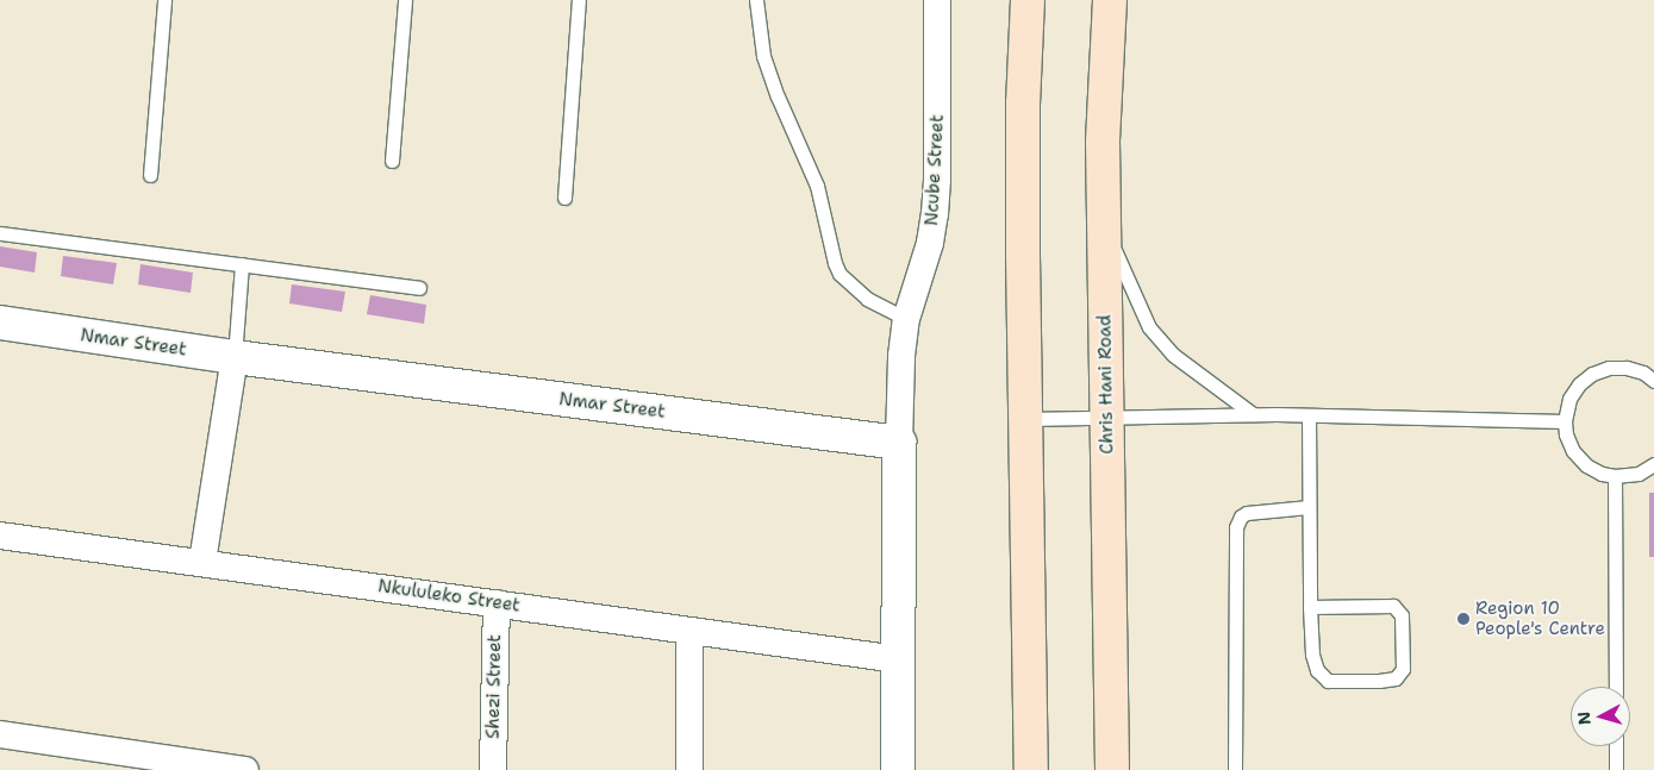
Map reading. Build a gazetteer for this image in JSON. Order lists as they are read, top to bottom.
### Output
{
  "streets": {
    "main road": ["Chris Hani Road"],
    "street": [
      "Ncube Street",
      "Nmar Street",
      "Nkululeko Street",
      "Shezi Street"
    ]
  },
  "crossings": [
    ["Ncube Street", "Nmar Street"],
    ["Nkululeko Street", "Shezi Street"]
  ],
  "places": ["Region 10 People's Centre"],
  "north": "left"
}
